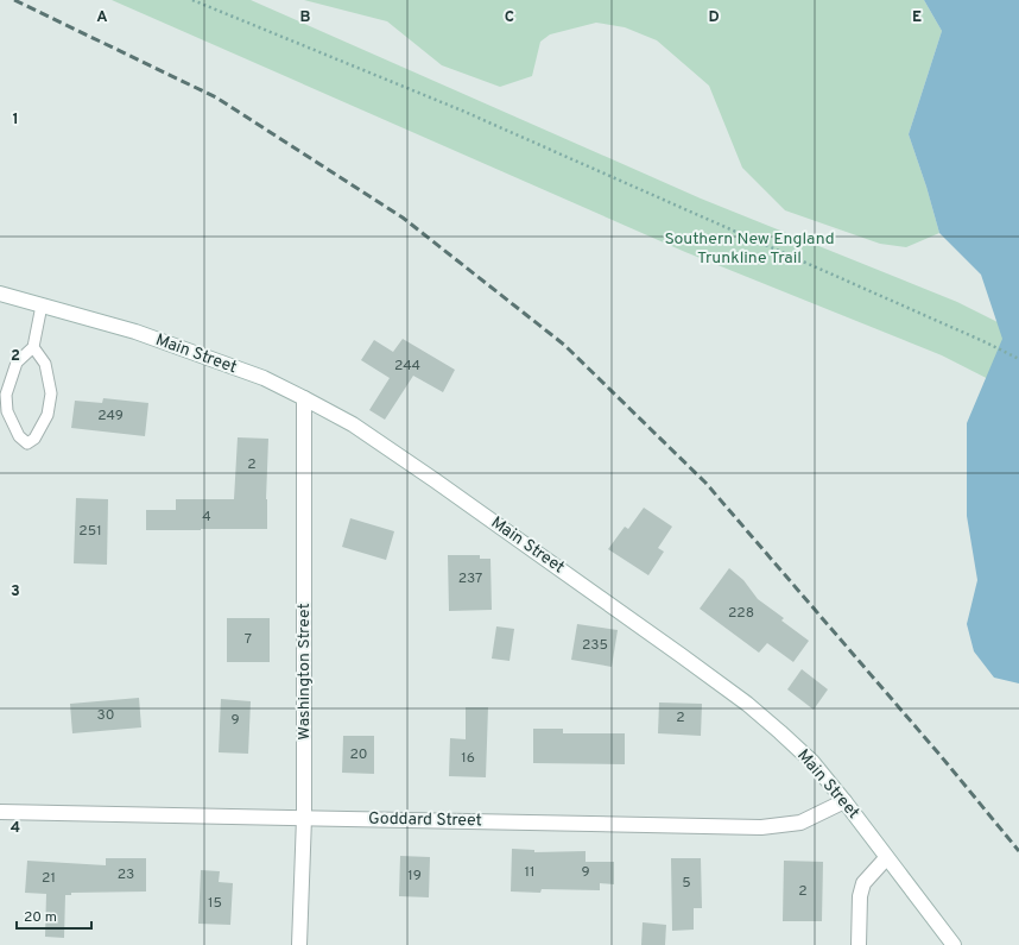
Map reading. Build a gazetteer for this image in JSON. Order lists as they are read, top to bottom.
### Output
{
  "streets": {
    "street": ["Main Street", "Washington Street", "Goddard Street"]
  },
  "crossings": [
    ["Main Street", "Washington Street"],
    ["Main Street", "Goddard Street"],
    ["Washington Street", "Goddard Street"]
  ],
  "parks": ["Southern New England Trunkline Trail"],
  "house_numbers": [
    "244",
    "249",
    "2",
    "4",
    "251",
    "237",
    "228",
    "7",
    "235",
    "30",
    "2",
    "9",
    "20",
    "16",
    "11",
    "9",
    "23",
    "19",
    "21",
    "5",
    "2",
    "15"
  ],
  "scale_bar": "20 m",
  "grid": {
    "columns": [
      "A",
      "B",
      "C",
      "D",
      "E"
    ],
    "rows": [
      "1",
      "2",
      "3",
      "4"
    ]
  }
}
